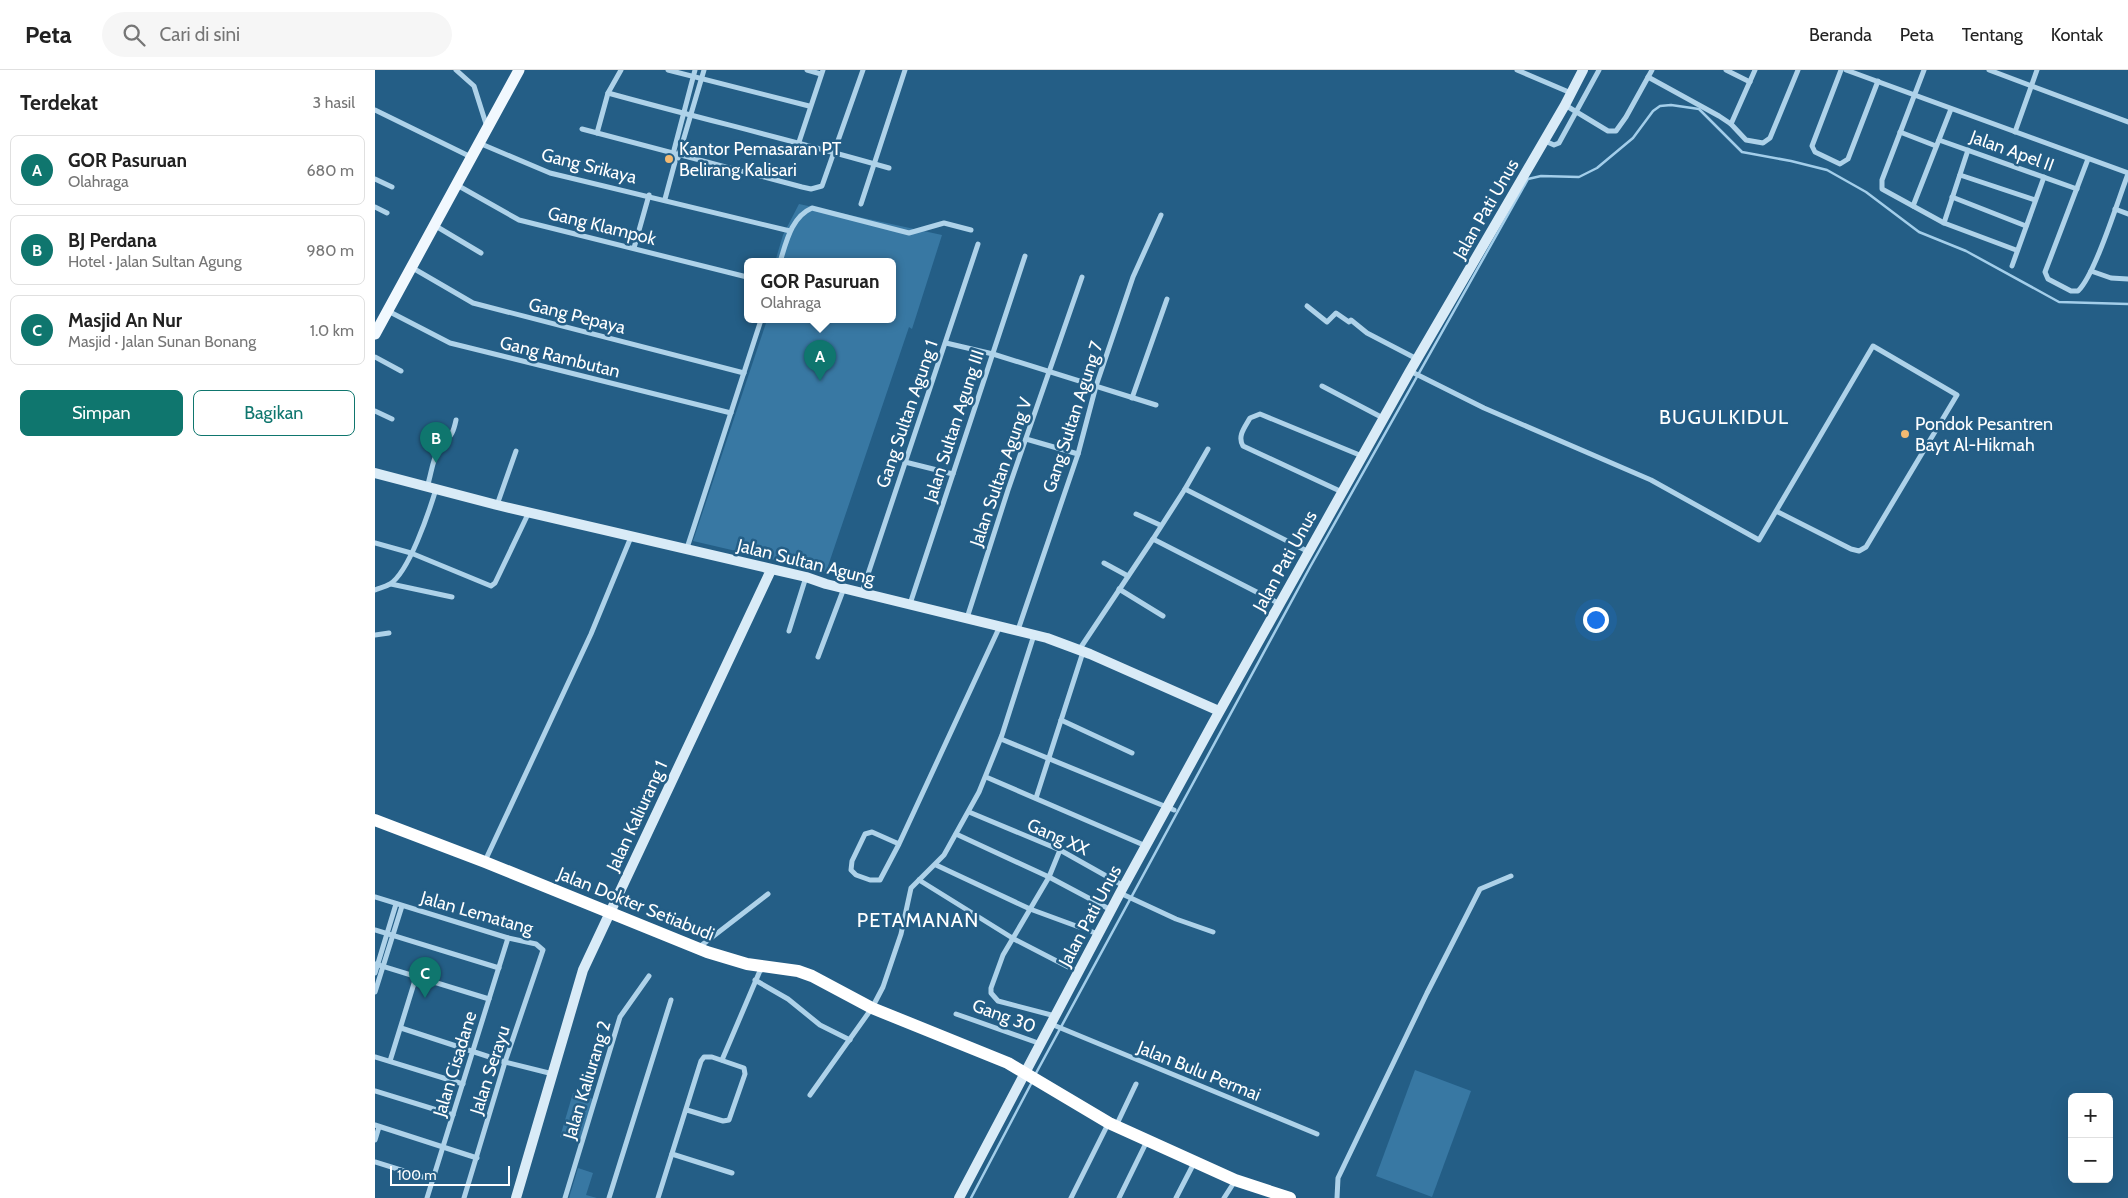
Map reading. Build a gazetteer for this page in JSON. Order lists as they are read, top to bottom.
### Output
{
  "streets": {
    "highway": ["Jalan Dokter Setiabudi"],
    "main road": ["Jalan Pati Unus", "Jalan Sultan Agung", "Jalan Kaliurang 1"],
    "street": [
      "Jalan Apel II",
      "Gang Srikaya",
      "Gang Klampok",
      "Gang Pepaya",
      "Gang Rambutan",
      "Gang Sultan Agung 1",
      "Gang Sultan Agung 7",
      "Jalan Sultan Agung III",
      "Jalan Sultan Agung V",
      "Gang XX",
      "Jalan Lematang",
      "Gang 30",
      "Jalan Cisadane",
      "Jalan Serayu",
      "Jalan Bulu Permai",
      "Jalan Kaliurang 2"
    ]
  },
  "crossings": [
    ["Jalan Pati Unus", "Jalan Sultan Agung"],
    ["Jalan Pati Unus", "Gang XX"],
    ["Jalan Pati Unus", "Jalan Dokter Setiabudi"],
    ["Jalan Pati Unus", "Gang 30"],
    ["Jalan Pati Unus", "Jalan Bulu Permai"],
    ["Gang Sultan Agung 1", "Jalan Sultan Agung"],
    ["Gang Sultan Agung 7", "Jalan Sultan Agung"],
    ["Jalan Sultan Agung III", "Jalan Sultan Agung"],
    ["Jalan Sultan Agung V", "Jalan Sultan Agung"],
    ["Jalan Sultan Agung", "Jalan Kaliurang 1"],
    ["Jalan Kaliurang 1", "Jalan Dokter Setiabudi"],
    ["Jalan Lematang", "Jalan Cisadane"],
    ["Jalan Lematang", "Jalan Serayu"]
  ],
  "districts": ["BUGULKIDUL", "PETAMANAN"],
  "places": ["Kantor Pemasaran PT Belirang Kalisari", "Pondok Pesantren Bayt Al-Hikmah"],
  "scale_bar": "100 m",
  "page": {
    "header": "Peta",
    "search": "Cari di sini",
    "nav": [
      "Beranda",
      "Peta",
      "Tentang",
      "Kontak"
    ],
    "heading": ["Terdekat", "3 hasil"],
    "list": [
      {
        "mark": "A",
        "name": "GOR Pasuruan",
        "note": "Olahraga",
        "value": "680 m"
      },
      {
        "mark": "B",
        "name": "BJ Perdana",
        "note": "Hotel · Jalan Sultan Agung",
        "value": "980 m"
      },
      {
        "mark": "C",
        "name": "Masjid An Nur",
        "note": "Masjid · Jalan Sunan Bonang",
        "value": "1.0 km"
      }
    ],
    "popup": ["GOR Pasuruan", "Olahraga"],
    "pins": ["A", "B", "C"],
    "buttons": ["Simpan", "Bagikan"],
    "map_buttons": ["+", "−"],
    "scale": "100 m"
  }
}
